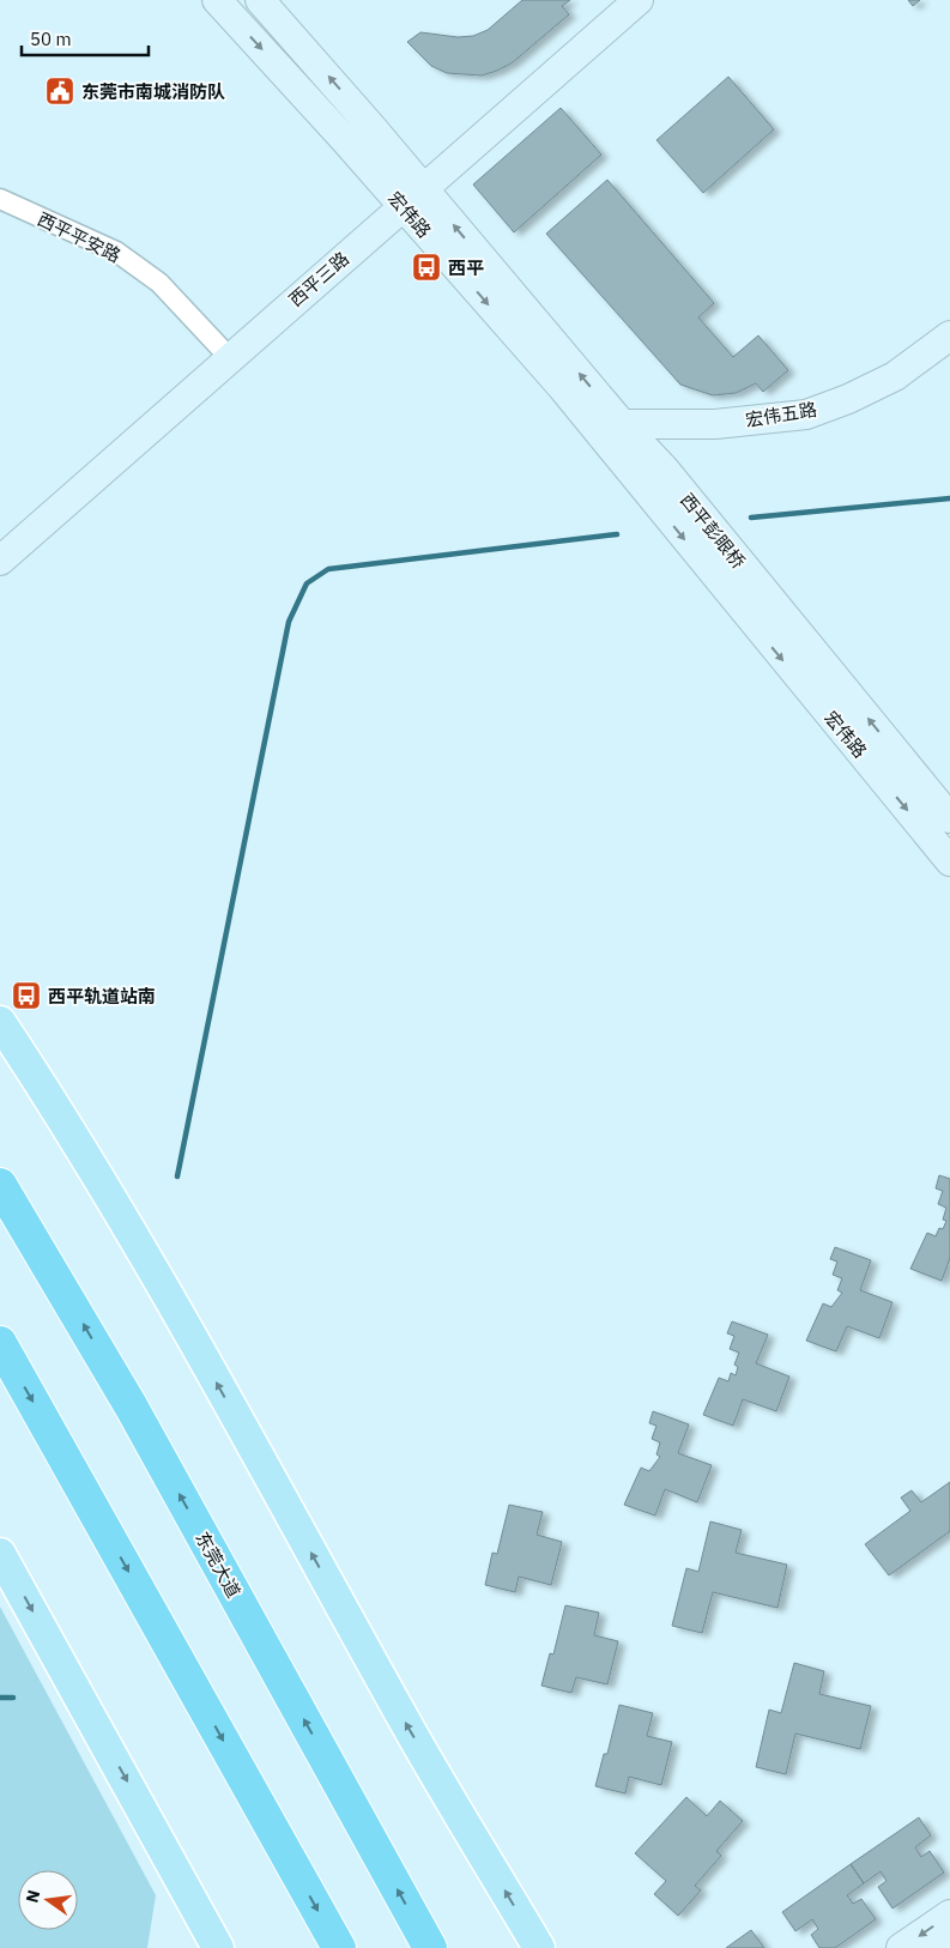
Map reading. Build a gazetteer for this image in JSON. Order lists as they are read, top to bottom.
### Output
{
  "streets": {
    "highway": ["东莞大道"],
    "street": [
      "宏伟路",
      "西平平安路",
      "西平三路",
      "宏伟五路",
      "西平彭眼桥"
    ]
  },
  "crossings": [
    ["宏伟路", "西平三路"],
    ["宏伟路", "宏伟五路"],
    ["宏伟路", "西平彭眼桥"],
    ["西平平安路", "西平三路"]
  ],
  "places": {
    "public building": ["东莞市南城消防队"],
    "bus stop": ["西平", "西平轨道站南"]
  },
  "scale_bar": "50 m",
  "north": "left"
}
